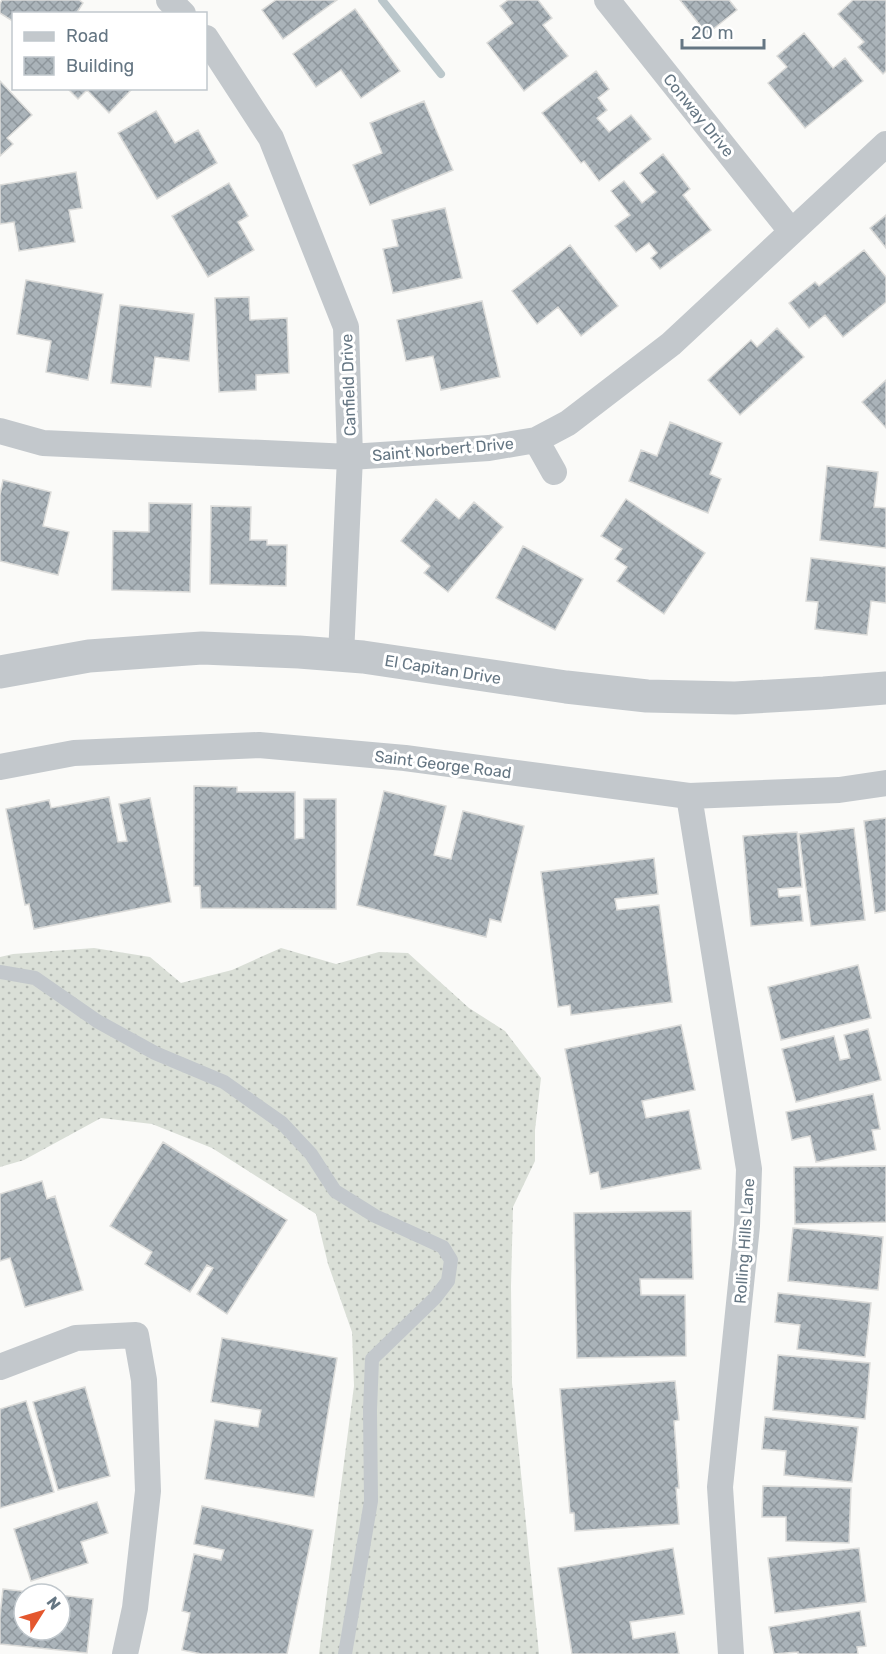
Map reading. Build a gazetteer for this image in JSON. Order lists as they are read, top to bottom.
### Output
{
  "streets": {
    "street": [
      "Conway Drive",
      "Canfield Drive",
      "Saint Norbert Drive",
      "El Capitan Drive",
      "Saint George Road",
      "Rolling Hills Lane"
    ]
  },
  "crossings": [
    ["Conway Drive", "Saint Norbert Drive"],
    ["Canfield Drive", "Saint Norbert Drive"],
    ["Canfield Drive", "El Capitan Drive"],
    ["Saint George Road", "Rolling Hills Lane"]
  ],
  "legend": ["Road", "Building"],
  "scale_bar": "20 m",
  "north": "top right"
}
